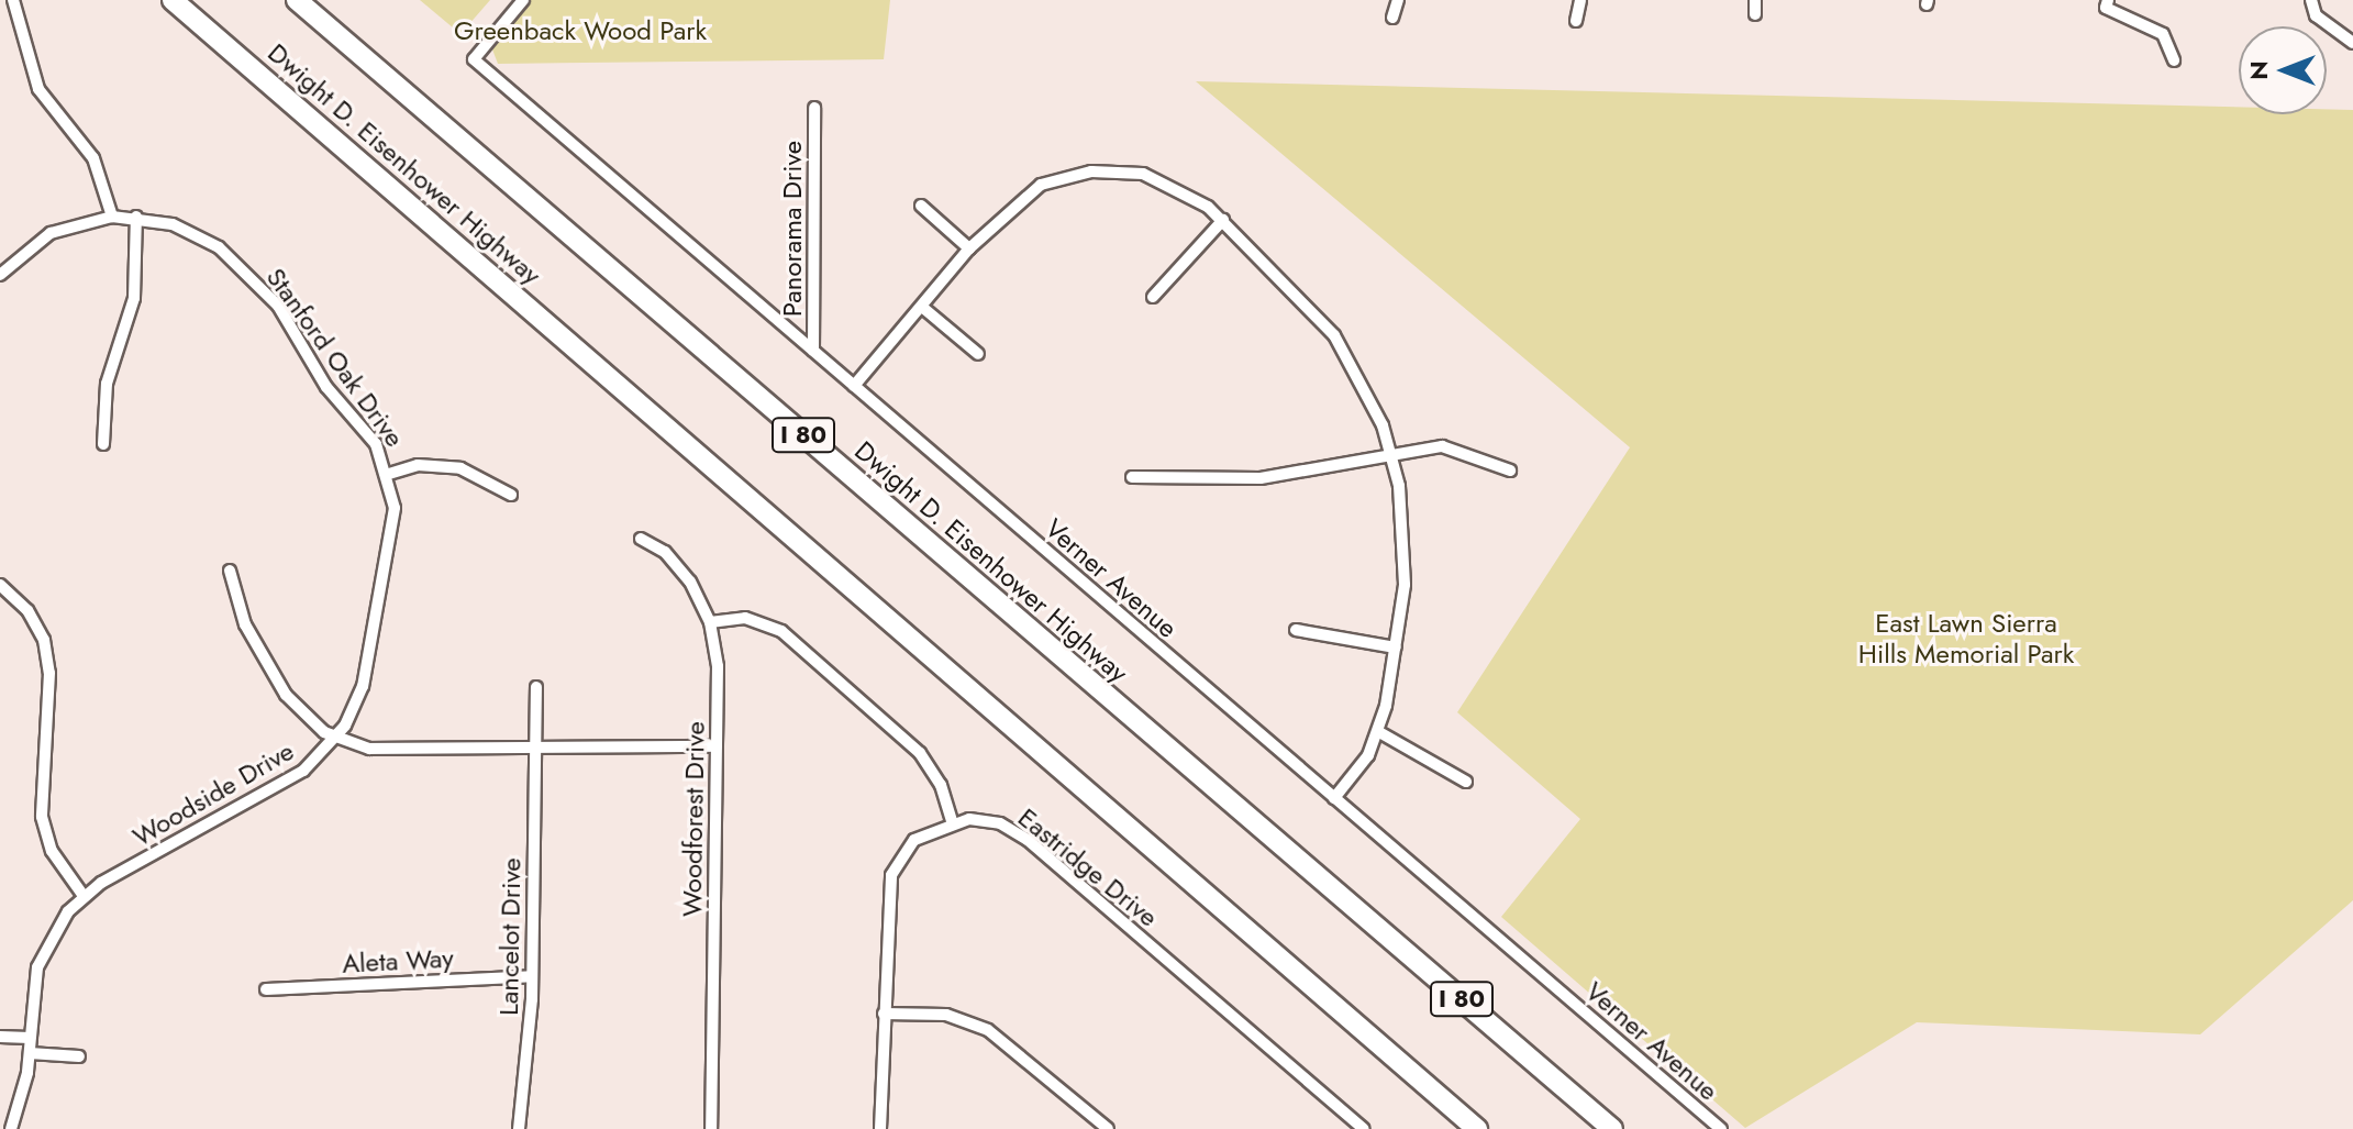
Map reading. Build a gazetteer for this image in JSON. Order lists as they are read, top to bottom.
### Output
{
  "streets": {
    "highway": ["Dwight D. Eisenhower Highway", "I 80"],
    "street": [
      "Panorama Drive",
      "Stanford Oak Drive",
      "Verner Avenue",
      "Woodside Drive",
      "Woodforest Drive",
      "Eastridge Drive",
      "Lancelot Drive",
      "Aleta Way"
    ]
  },
  "crossings": [
    ["Panorama Drive", "Verner Avenue"],
    ["Stanford Oak Drive", "Woodside Drive"],
    ["Lancelot Drive", "Aleta Way"]
  ],
  "parks": ["Greenback Wood Park", "East Lawn Sierra Hills Memorial Park"],
  "north": "left"
}
